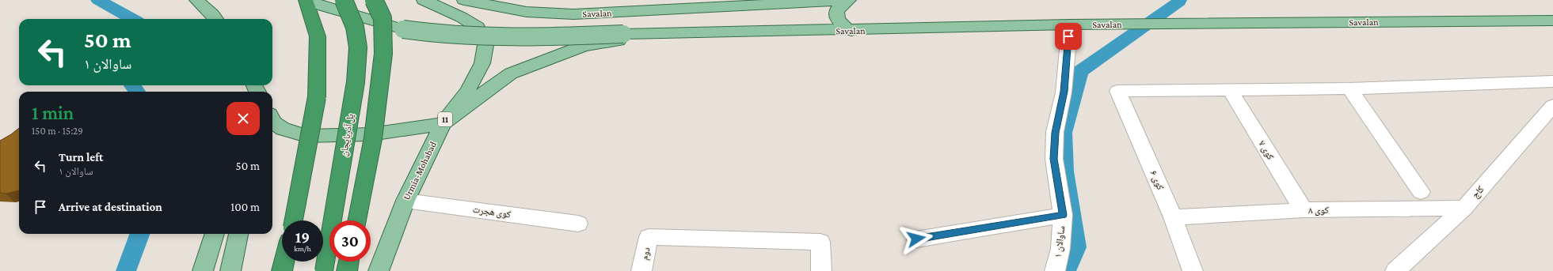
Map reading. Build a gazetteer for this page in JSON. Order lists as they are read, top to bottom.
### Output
{
  "streets": {
    "highway": ["پل آذربایجان"],
    "main road": ["Savalan", "11", "Urmia-Mohabad"],
    "street": [
      "کوی ۷",
      "کوی ۶",
      "کاج",
      "کوی ۸",
      "کوی هجرت",
      "ساوالان ۱",
      "دوم"
    ]
  },
  "crossings": [
    ["Savalan", "ساوالان ۱"],
    ["کوی ۷", "کوی ۶"],
    ["کوی ۷", "کوی ۸"],
    ["Urmia-Mohabad", "کوی هجرت"],
    ["کوی ۶", "کوی ۸"],
    ["کاج", "کوی ۸"]
  ],
  "page": {
    "turn": ["50 m", "ساوالان ۱"],
    "heading": ["1 min", "150 m · 15:29"],
    "list": [
      {
        "name": "Turn left",
        "note": "ساوالان ۱",
        "value": "50 m"
      },
      {
        "name": "Arrive at destination",
        "value": "100 m"
      }
    ],
    "speed": "19 km/h",
    "limit": "30"
  }
}
